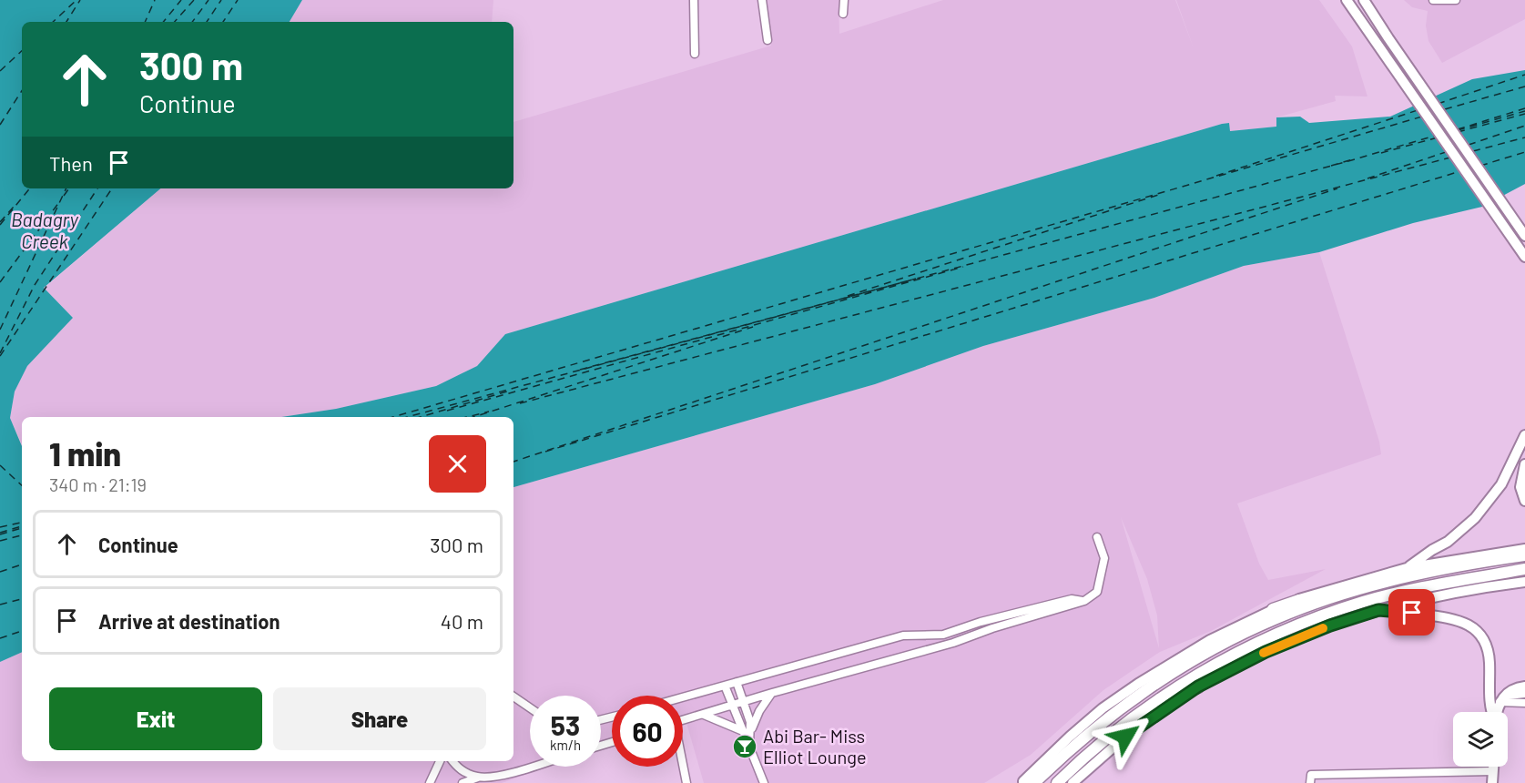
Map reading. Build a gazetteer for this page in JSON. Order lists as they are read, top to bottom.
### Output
{
  "water": ["Badagry Creek"],
  "places": {
    "bar": ["Abi Bar- Miss Elliot Lounge"]
  },
  "page": {
    "turn": ["300 m", "Continue"],
    "then": "Then",
    "heading": ["1 min", "340 m · 21:19"],
    "list": [
      {
        "name": "Continue",
        "value": "300 m"
      },
      {
        "name": "Arrive at destination",
        "value": "40 m"
      }
    ],
    "buttons": ["Exit", "Share"],
    "speed": "53 km/h",
    "limit": "60"
  }
}
